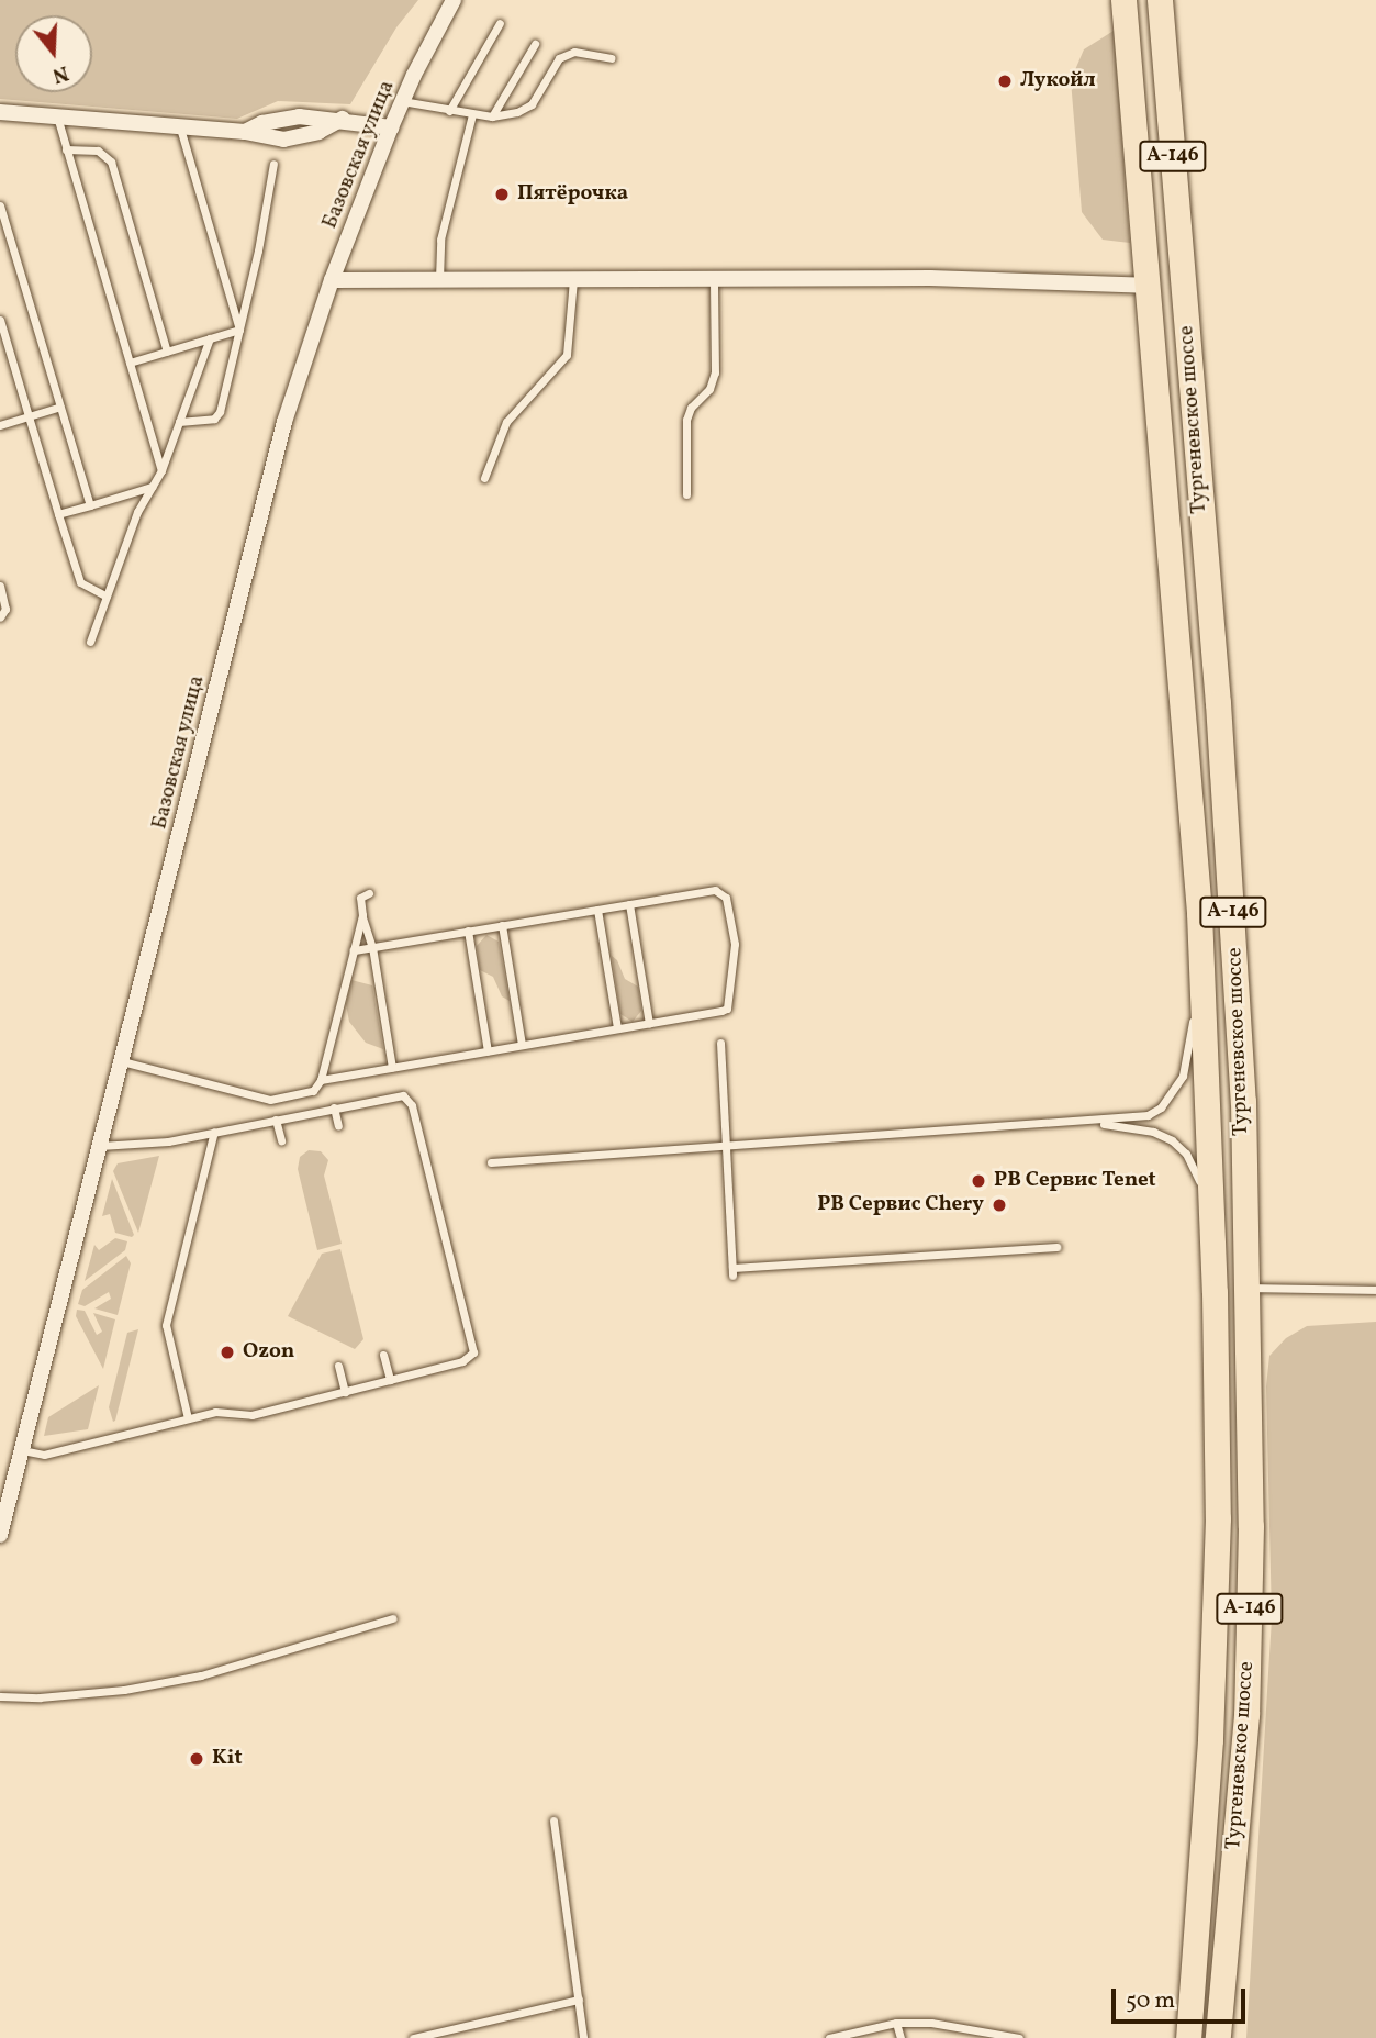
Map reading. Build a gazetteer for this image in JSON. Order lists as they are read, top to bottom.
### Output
{
  "streets": {
    "highway": ["А-146", "Тургеневское шоссе"],
    "street": ["Базовская улица"]
  },
  "places": [
    "Лукойл",
    "Пятёрочка",
    "PB Сервис Tenet",
    "PB Сервис Chery",
    "Ozon",
    "Kit"
  ],
  "scale_bar": "50 m",
  "north": "bottom"
}
